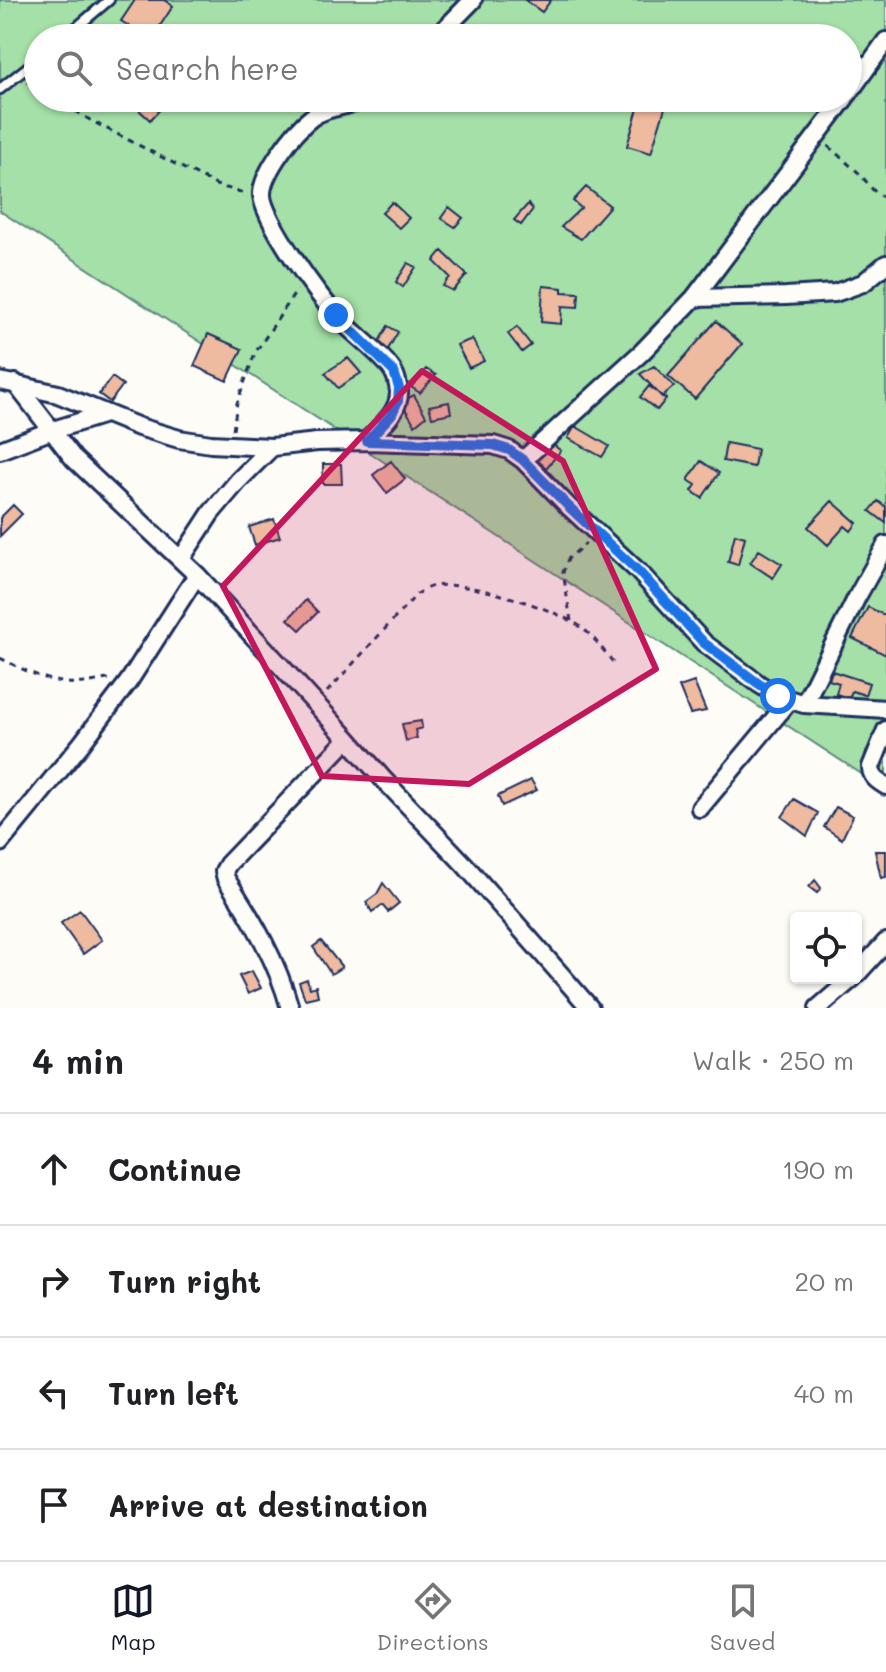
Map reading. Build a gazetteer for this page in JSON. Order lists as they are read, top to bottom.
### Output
{
  "page": {
    "search": "Search here",
    "heading": ["4 min", "Walk · 250 m"],
    "list": [
      ["Continue", "190 m"],
      ["Turn right", "20 m"],
      ["Turn left", "40 m"],
      "Arrive at destination"
    ],
    "nav": ["Map", "Directions", "Saved"]
  }
}
